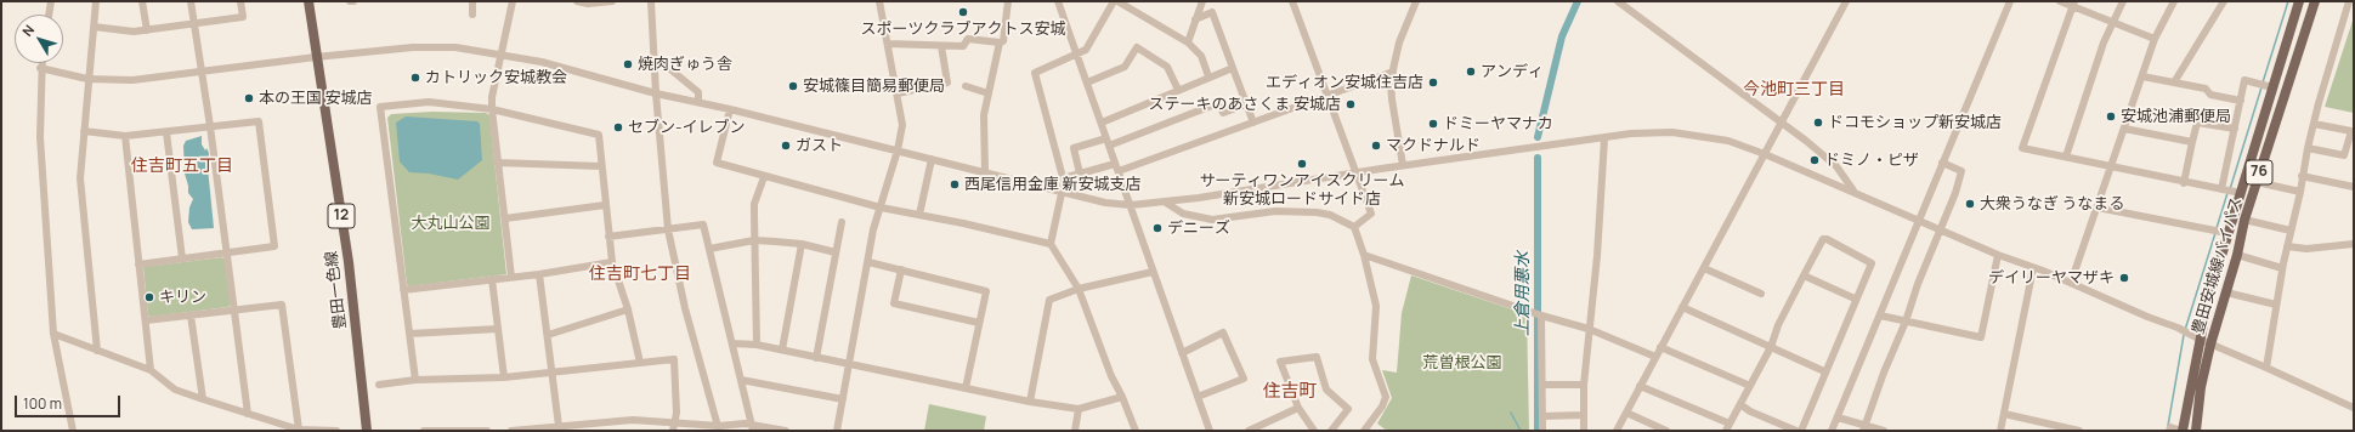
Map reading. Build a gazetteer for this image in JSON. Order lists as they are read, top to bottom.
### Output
{
  "streets": {
    "main road": [
      "76",
      "12",
      "豊田安城線バイパス",
      "豊田一色線"
    ]
  },
  "districts": [
    "今池町三丁目",
    "住吉町五丁目",
    "住吉町七丁目",
    "住吉町"
  ],
  "water": ["上倉用悪水"],
  "parks": ["大丸山公園", "荒曽根公園"],
  "places": [
    "スポーツクラブアクトス安城",
    "焼肉ぎゅう舎",
    "アンディ",
    "カトリック安城教会",
    "エディオン安城住吉店",
    "安城篠目簡易郵便局",
    "本の王国 安城店",
    "ステーキのあさくま 安城店",
    "安城池浦郵便局",
    "ドコモショップ新安城店",
    "ドミーヤマナカ",
    "セブン-イレブン",
    "ガスト",
    "マクドナルド",
    "ドミノ・ピザ",
    "サーティワンアイスクリーム 新安城ロードサイド店",
    "西尾信用金庫 新安城支店",
    "大衆うなぎ うなまる",
    "デニーズ",
    "デイリーヤマザキ",
    "キリン"
  ],
  "scale_bar": "100 m",
  "north": "top left"
}
